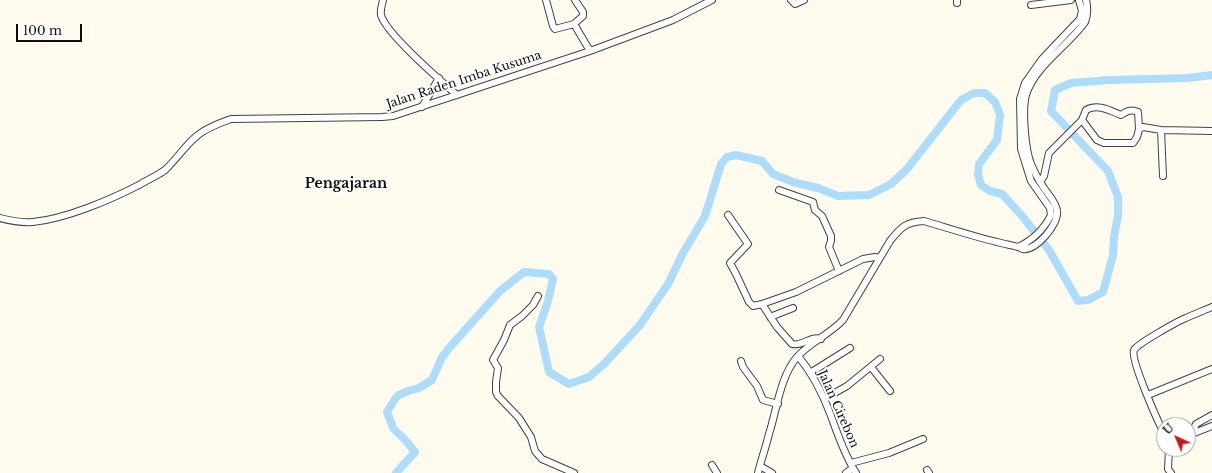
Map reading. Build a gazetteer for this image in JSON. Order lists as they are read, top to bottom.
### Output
{
  "streets": {
    "street": ["Jalan Raden Imba Kusuma", "Jalan Cirebon"]
  },
  "districts": ["Pengajaran"],
  "scale_bar": "100 m",
  "north": "top left"
}
